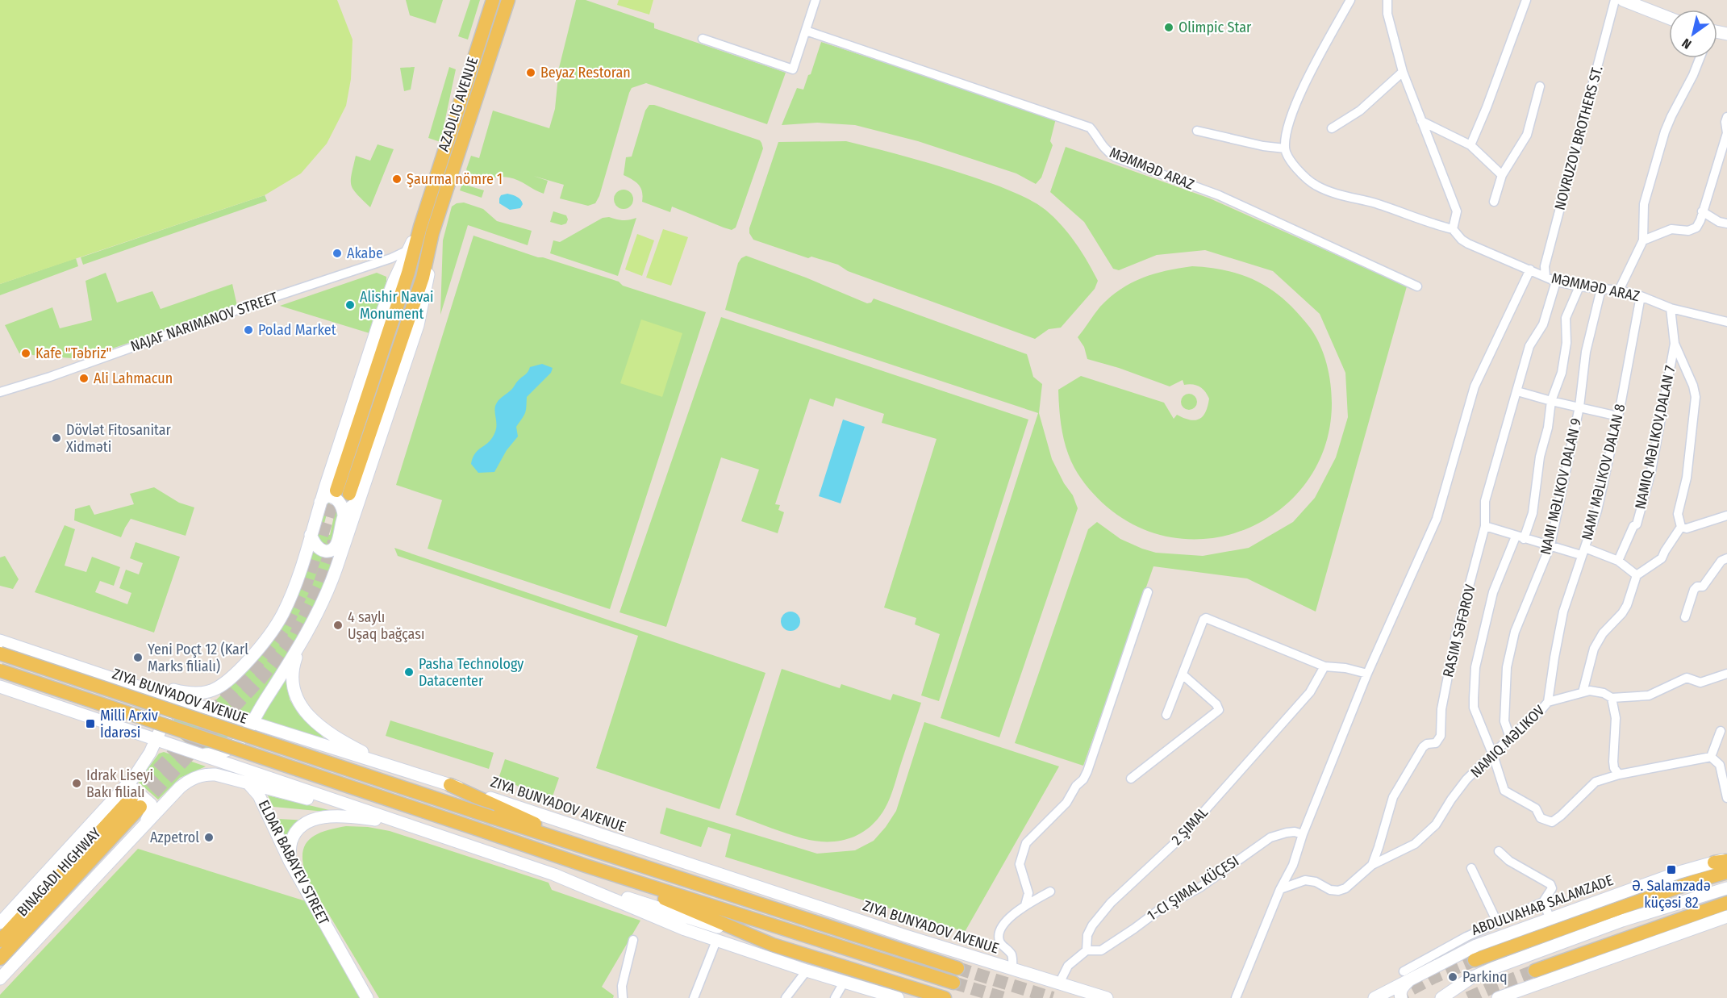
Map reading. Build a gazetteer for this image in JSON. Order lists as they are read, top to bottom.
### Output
{
  "streets": {
    "main road": [
      "AZADLIG AVENUE",
      "ZIYA BUNYADOV AVENUE",
      "ELDAR BABAYEV STREET",
      "BINAGADI HIGHWAY",
      "ABDULVAHAB SALAMZADE"
    ],
    "street": [
      "NOVRUZOV BROTHERS ST.",
      "MƏMMƏD ARAZ",
      "NAJAF NARIMANOV STREET",
      "NAMIQ MƏLIKOV,DALAN 7",
      "NAMI MƏLIKOV DALAN 8",
      "NAMI MƏLIKOV DALAN 9",
      "RASIM SƏFƏROV",
      "NAMIQ MƏLIKOV",
      "2 ŞIMAL",
      "1-CI ŞIMAL KÜÇESI"
    ]
  },
  "crossings": [
    ["NOVRUZOV BROTHERS ST.", "MƏMMƏD ARAZ"],
    ["MƏMMƏD ARAZ", "NAMIQ MƏLIKOV,DALAN 7"],
    ["MƏMMƏD ARAZ", "NAMI MƏLIKOV DALAN 8"],
    ["MƏMMƏD ARAZ", "NAMI MƏLIKOV DALAN 9"],
    ["MƏMMƏD ARAZ", "RASIM SƏFƏROV"],
    ["NAMI MƏLIKOV DALAN 8", "NAMIQ MƏLIKOV"],
    ["NAMI MƏLIKOV DALAN 9", "NAMIQ MƏLIKOV"],
    ["RASIM SƏFƏROV", "NAMIQ MƏLIKOV"],
    ["ZIYA BUNYADOV AVENUE", "ELDAR BABAYEV STREET"],
    ["2 ŞIMAL", "1-CI ŞIMAL KÜÇESI"]
  ],
  "places": {
    "other": [
      "Olimpic Star",
      "Beyaz Restoran",
      "Şaurma nömre 1",
      "Akabe",
      "Alishir Navai Monument",
      "Polad Market",
      "Kafe \"Təbriz\"",
      "Ali Lahmacun",
      "Dövlət Fitosanitar Xidməti",
      "4 saylı Uşaq bağçası",
      "Yeni Poçt 12 (Karl Marks filialı)",
      "Pasha Technology Datacenter",
      "Idrak Liseyi Bakı filialı",
      "Azpetrol",
      "Parkinq"
    ],
    "transit": ["Milli Arxiv İdarəsi", "Ə. Salamzadə küçəsi 82"]
  },
  "north": "bottom left"
}
